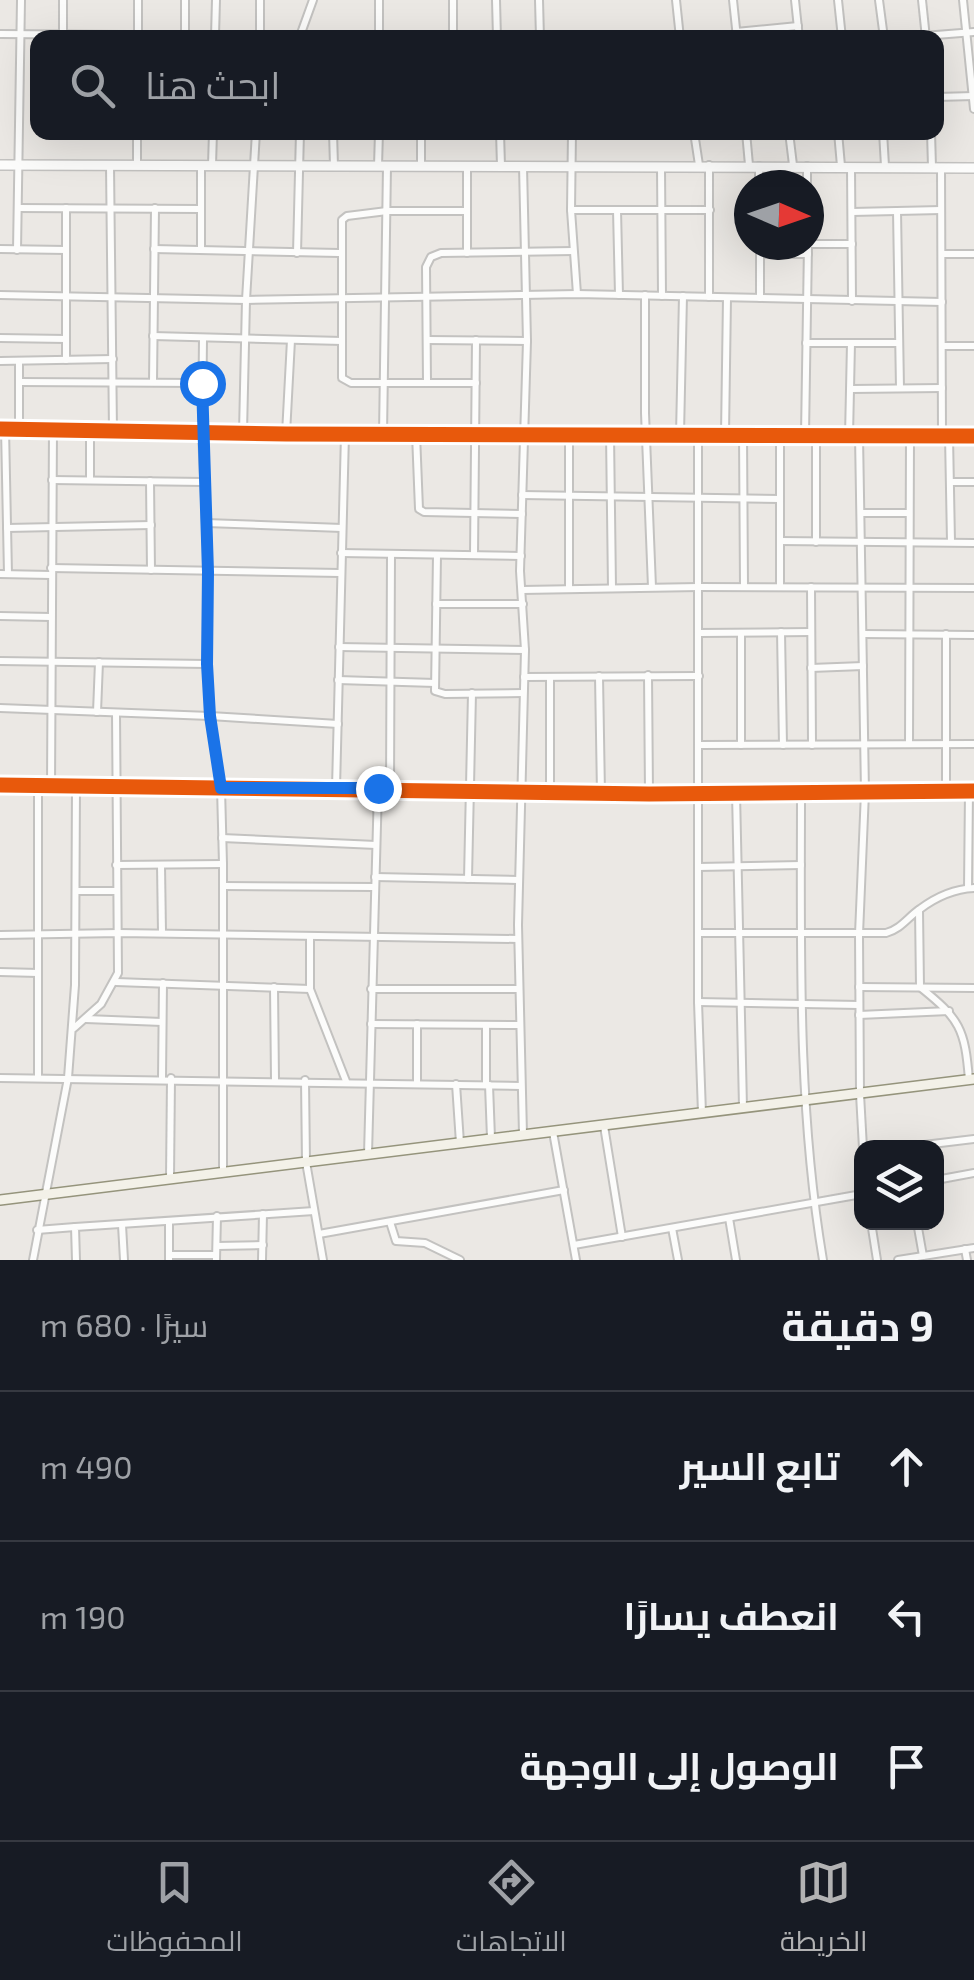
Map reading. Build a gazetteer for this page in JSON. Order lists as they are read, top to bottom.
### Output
{
  "north": "right",
  "page": {
    "search": "ابحث هنا",
    "heading": ["9 دقيقة", "سيرًا · 680 m"],
    "list": [
      ["تابع السير", "490 m"],
      ["انعطف يسارًا", "190 m"],
      "الوصول إلى الوجهة"
    ],
    "nav": ["الخريطة", "الاتجاهات", "المحفوظات"]
  }
}
